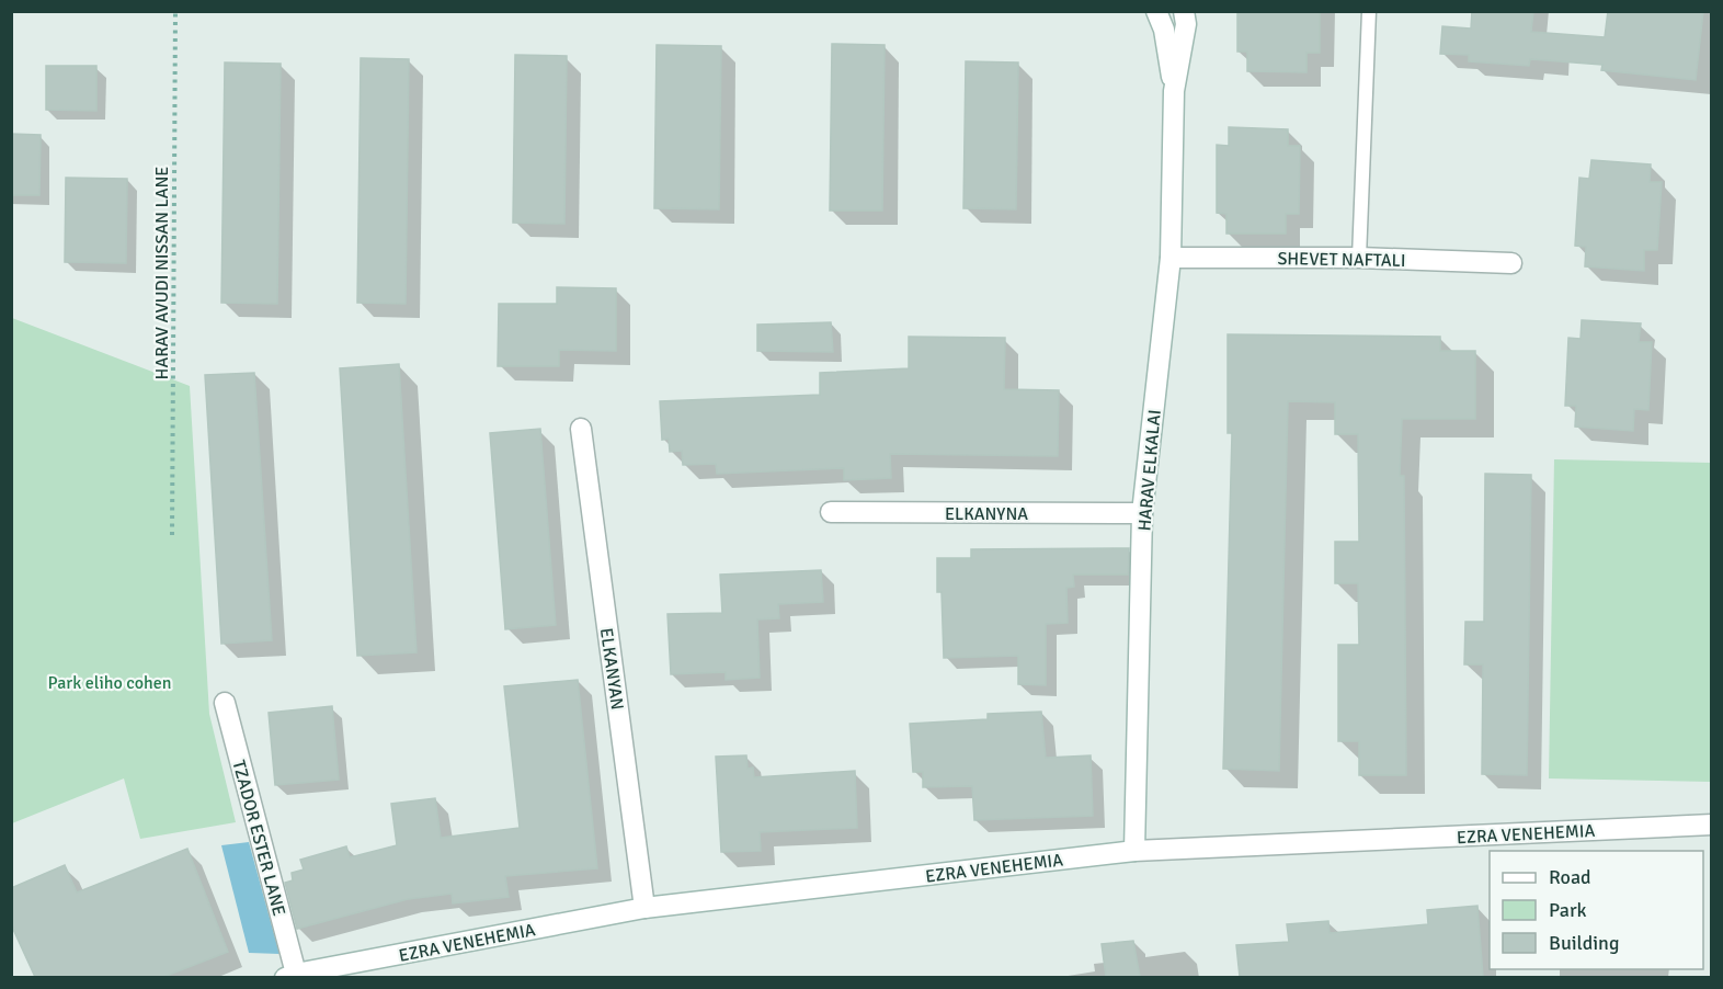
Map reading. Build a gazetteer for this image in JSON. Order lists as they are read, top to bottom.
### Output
{
  "streets": {
    "street": [
      "SHEVET NAFTALI",
      "HARAV ELKALAI",
      "ELKANYNA",
      "ELKANYAN",
      "EZRA VENEHEMIA",
      "TZADOR ESTER LANE"
    ],
    "path": ["HARAV AVUDI NISSAN LANE"]
  },
  "crossings": [
    ["SHEVET NAFTALI", "HARAV ELKALAI"],
    ["HARAV ELKALAI", "ELKANYNA"],
    ["HARAV ELKALAI", "EZRA VENEHEMIA"],
    ["ELKANYAN", "EZRA VENEHEMIA"],
    ["EZRA VENEHEMIA", "TZADOR ESTER LANE"]
  ],
  "parks": ["Park eliho cohen"],
  "legend": ["Road", "Park", "Building"]
}
